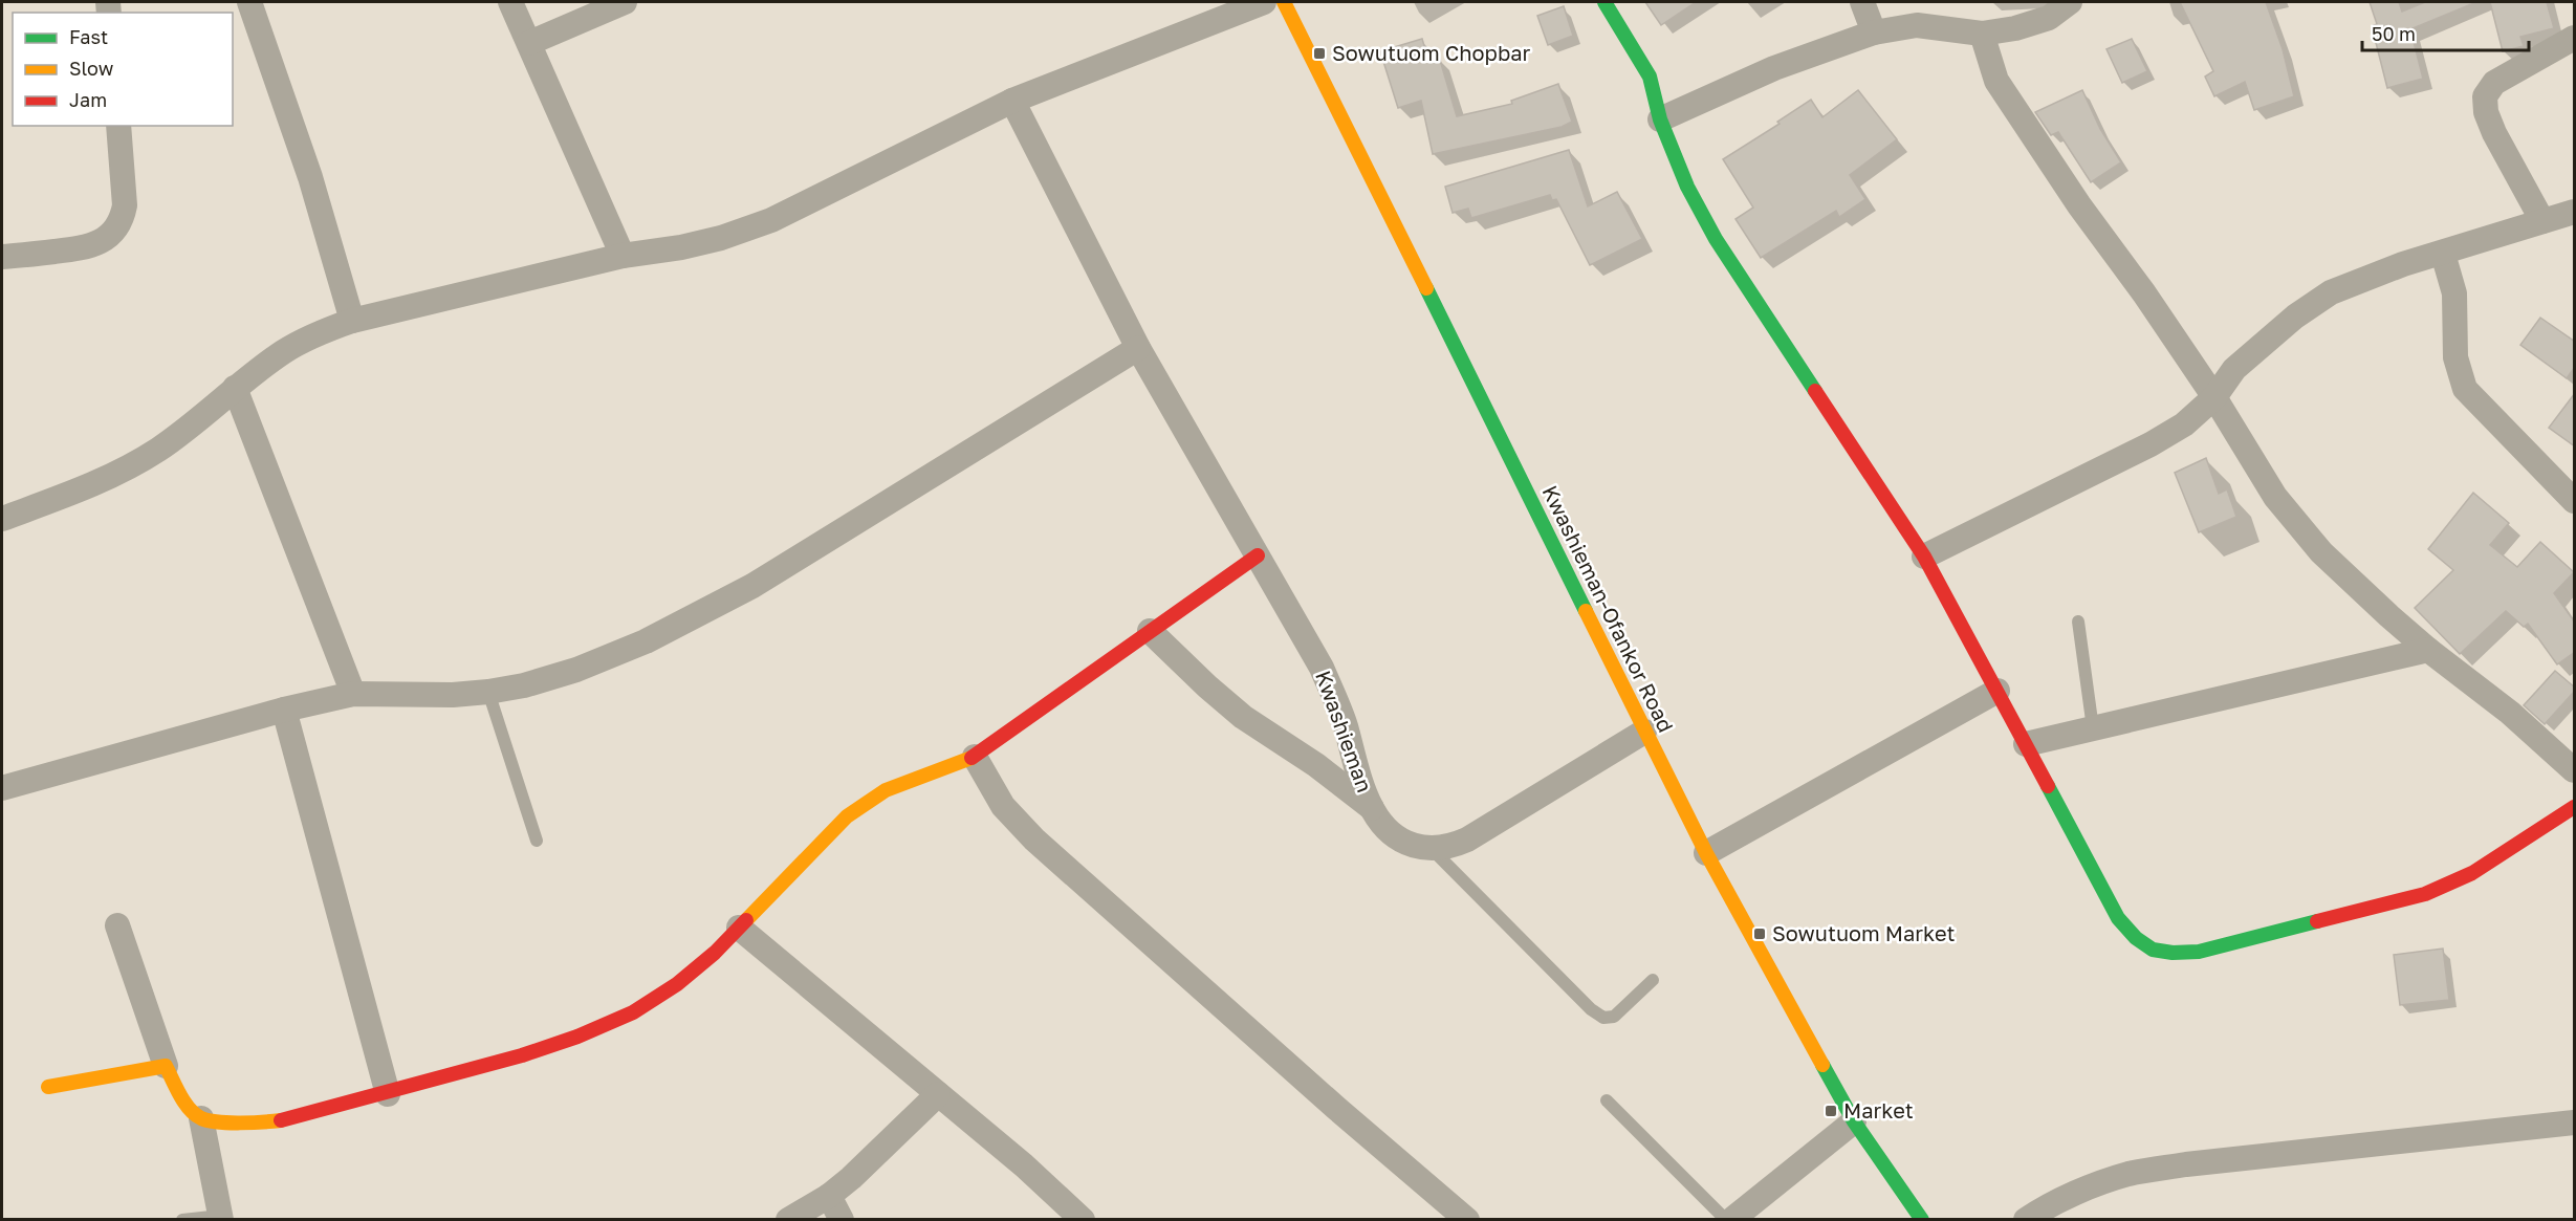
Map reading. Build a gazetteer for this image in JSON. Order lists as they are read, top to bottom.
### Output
{
  "streets": {
    "street": ["Kwashieman-Ofankor Road", "Kwashieman"]
  },
  "crossings": [
    ["Kwashieman-Ofankor Road", "Kwashieman"]
  ],
  "places": {
    "transit": ["Sowutuom Chopbar", "Sowutuom Market", "Market"]
  },
  "legend": ["Fast", "Slow", "Jam"],
  "scale_bar": "50 m"
}
